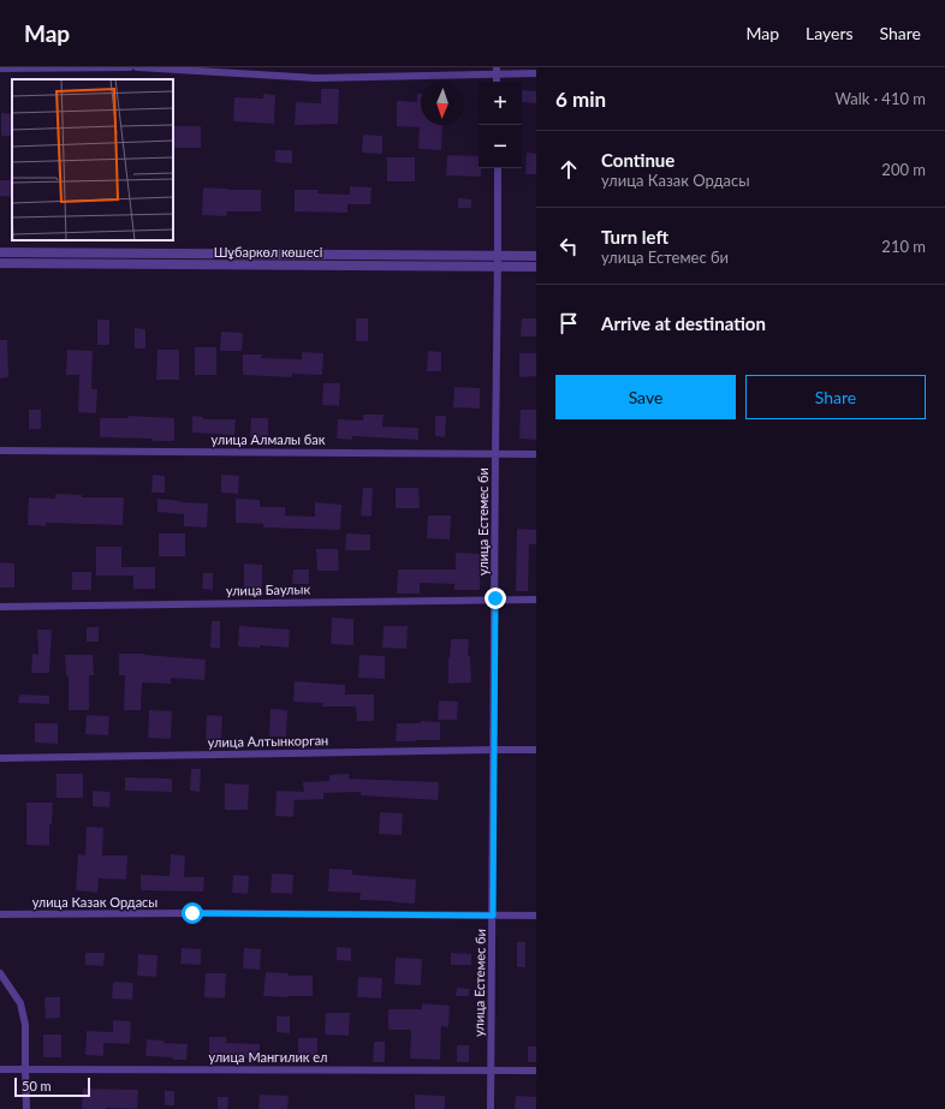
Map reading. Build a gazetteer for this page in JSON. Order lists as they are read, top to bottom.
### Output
{
  "streets": {
    "street": [
      "Шұбаркөл көшесі",
      "улица Алмалы бак",
      "улица Естемес би",
      "улица Баулык",
      "улица Алтынкорган",
      "улица Казак Ордасы",
      "улица Мангилик ел"
    ]
  },
  "crossings": [
    ["Шұбаркөл көшесі", "улица Естемес би"],
    ["улица Алмалы бак", "улица Естемес би"],
    ["улица Естемес би", "улица Баулык"],
    ["улица Естемес би", "улица Алтынкорган"],
    ["улица Естемес би", "улица Казак Ордасы"],
    ["улица Естемес би", "улица Мангилик ел"]
  ],
  "scale_bar": "50 m",
  "north": "bottom",
  "page": {
    "header": "Map",
    "nav": ["Map", "Layers", "Share"],
    "heading": ["6 min", "Walk · 410 m"],
    "map_buttons": ["+", "−"],
    "list": [
      ["Continue", "улица Казак Ордасы", "200 m"],
      ["Turn left", "улица Естемес би", "210 m"],
      "Arrive at destination"
    ],
    "buttons": ["Save", "Share"],
    "scale": "50 m"
  }
}
